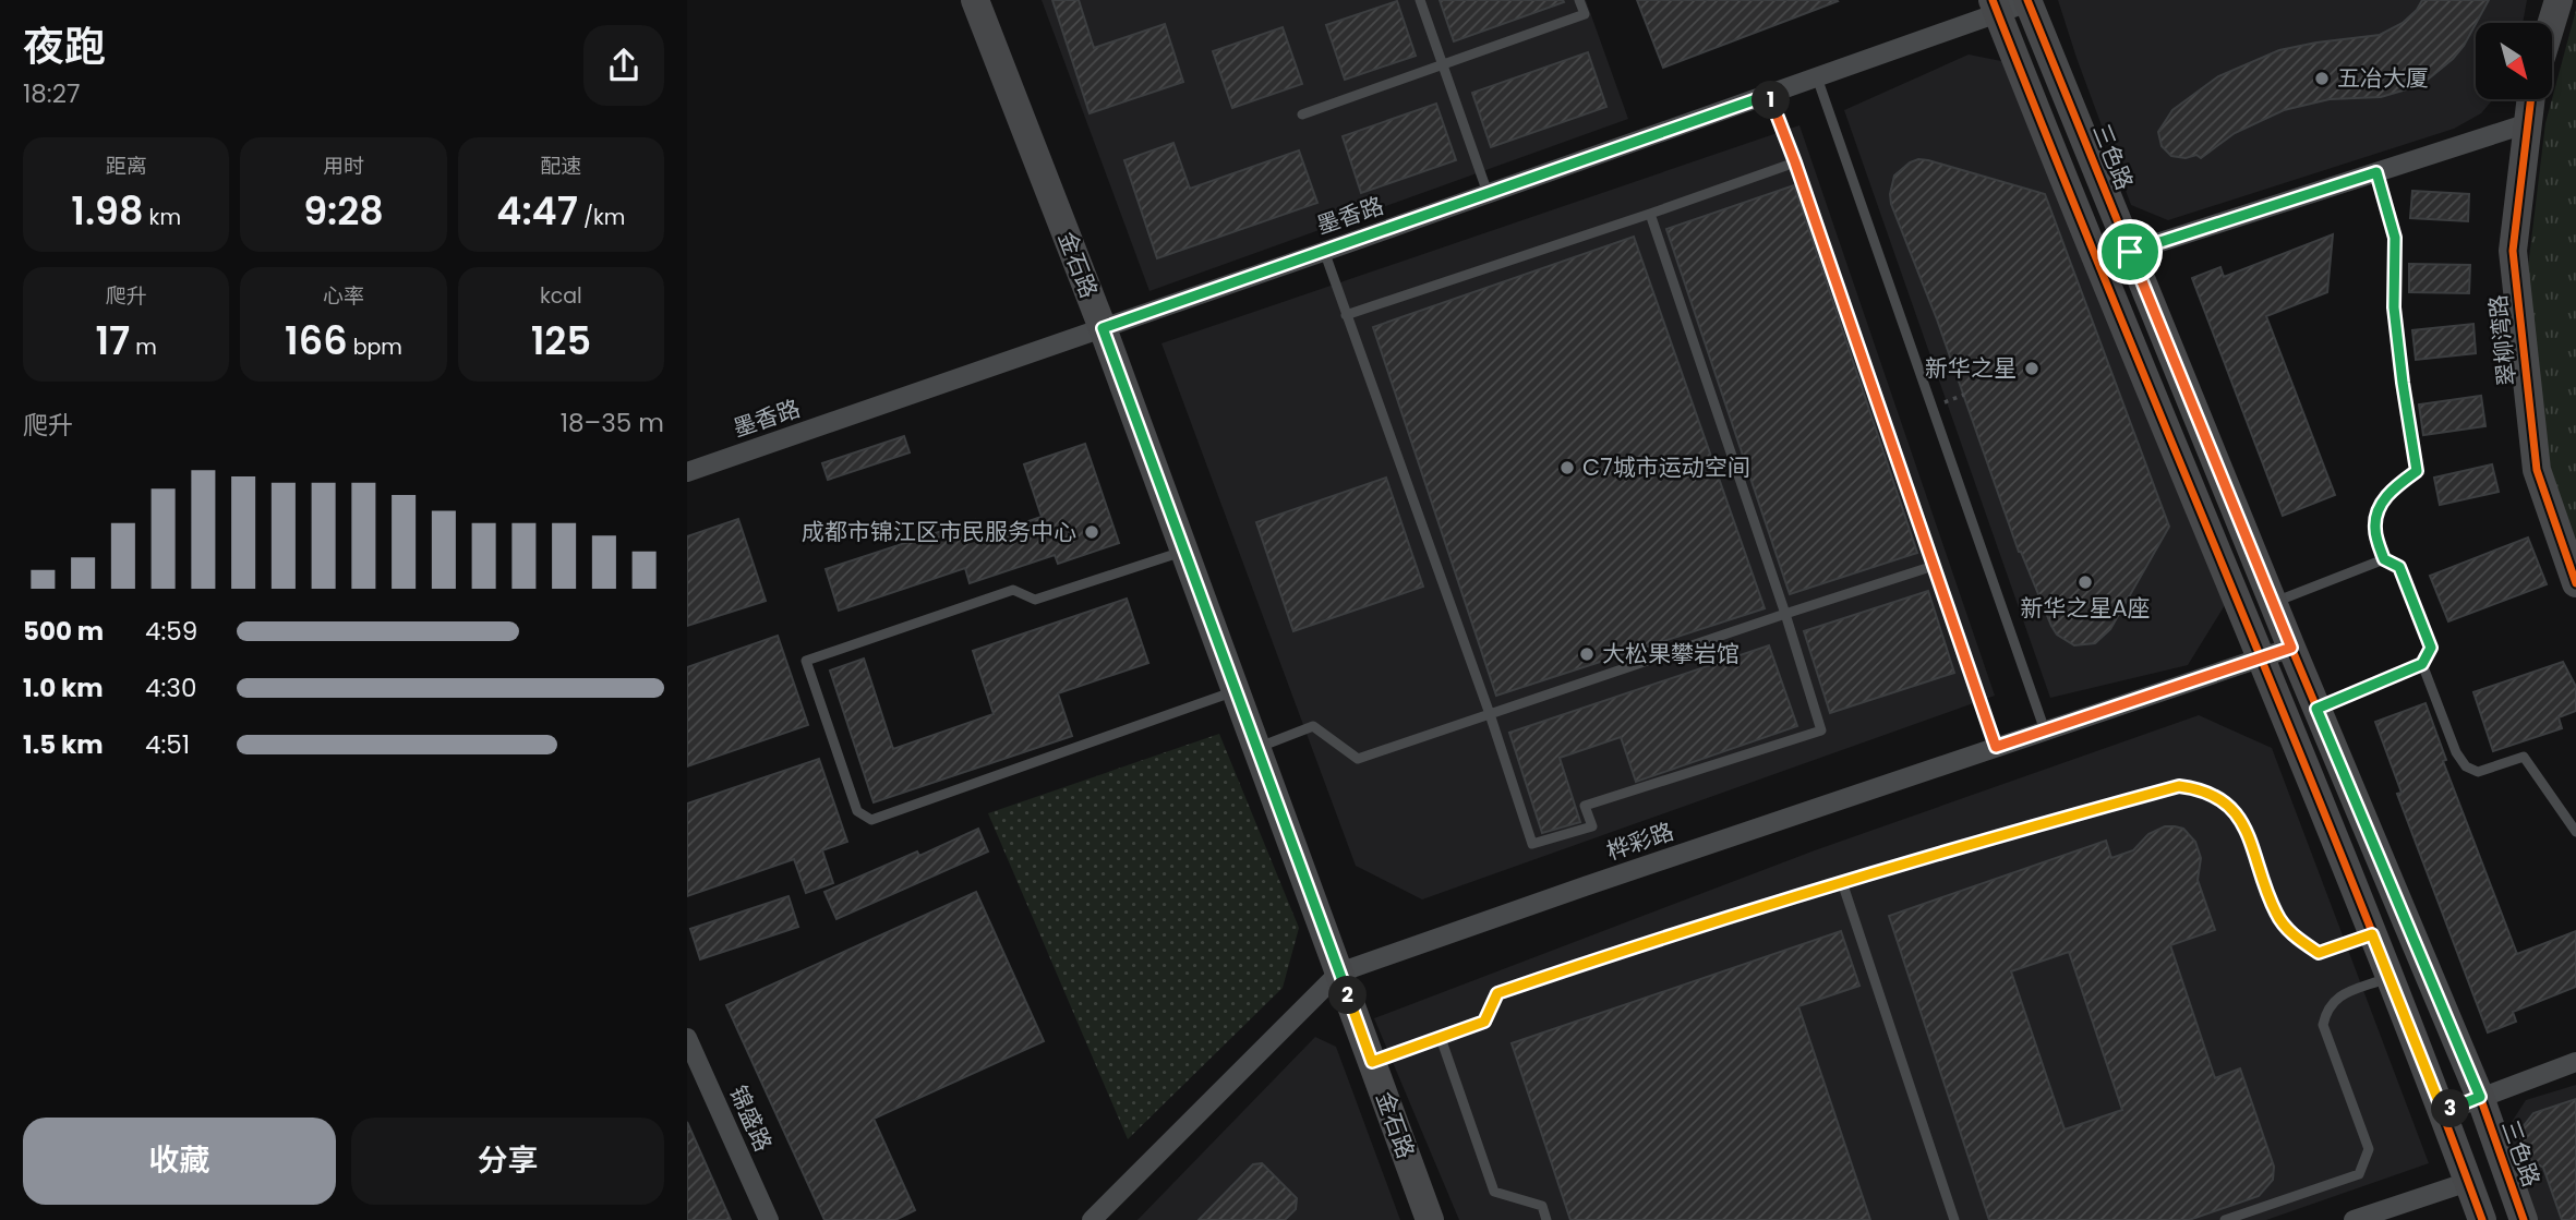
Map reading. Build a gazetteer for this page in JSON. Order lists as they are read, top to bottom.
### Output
{
  "streets": {
    "street": [
      "三色路",
      "墨香路",
      "金石路",
      "翠柳湾路",
      "桦彩路",
      "锦盛路"
    ]
  },
  "crossings": [
    ["三色路", "墨香路"],
    ["三色路", "桦彩路"],
    ["墨香路", "金石路"],
    ["金石路", "桦彩路"]
  ],
  "places": [
    "五冶大厦",
    "新华之星",
    "C7城市运动空间",
    "成都市锦江区市民服务中心",
    "新华之星A座",
    "大松果攀岩馆"
  ],
  "north": "bottom right",
  "page": {
    "heading": ["夜跑", "18:27"],
    "pins": ["1", "2", "3"],
    "stats": [
      ["距离", "1.98 km"],
      ["用时", "9:28"],
      ["配速", "4:47 /km"],
      ["爬升", "17 m"],
      ["心率", "166 bpm"],
      ["kcal", "125"]
    ],
    "chart": ["爬升", "18–35 m"],
    "list": [
      {
        "name": "500 m",
        "note": "4:59"
      },
      {
        "name": "1.0 km",
        "note": "4:30"
      },
      {
        "name": "1.5 km",
        "note": "4:51"
      }
    ],
    "buttons": ["收藏", "分享"]
  }
}
